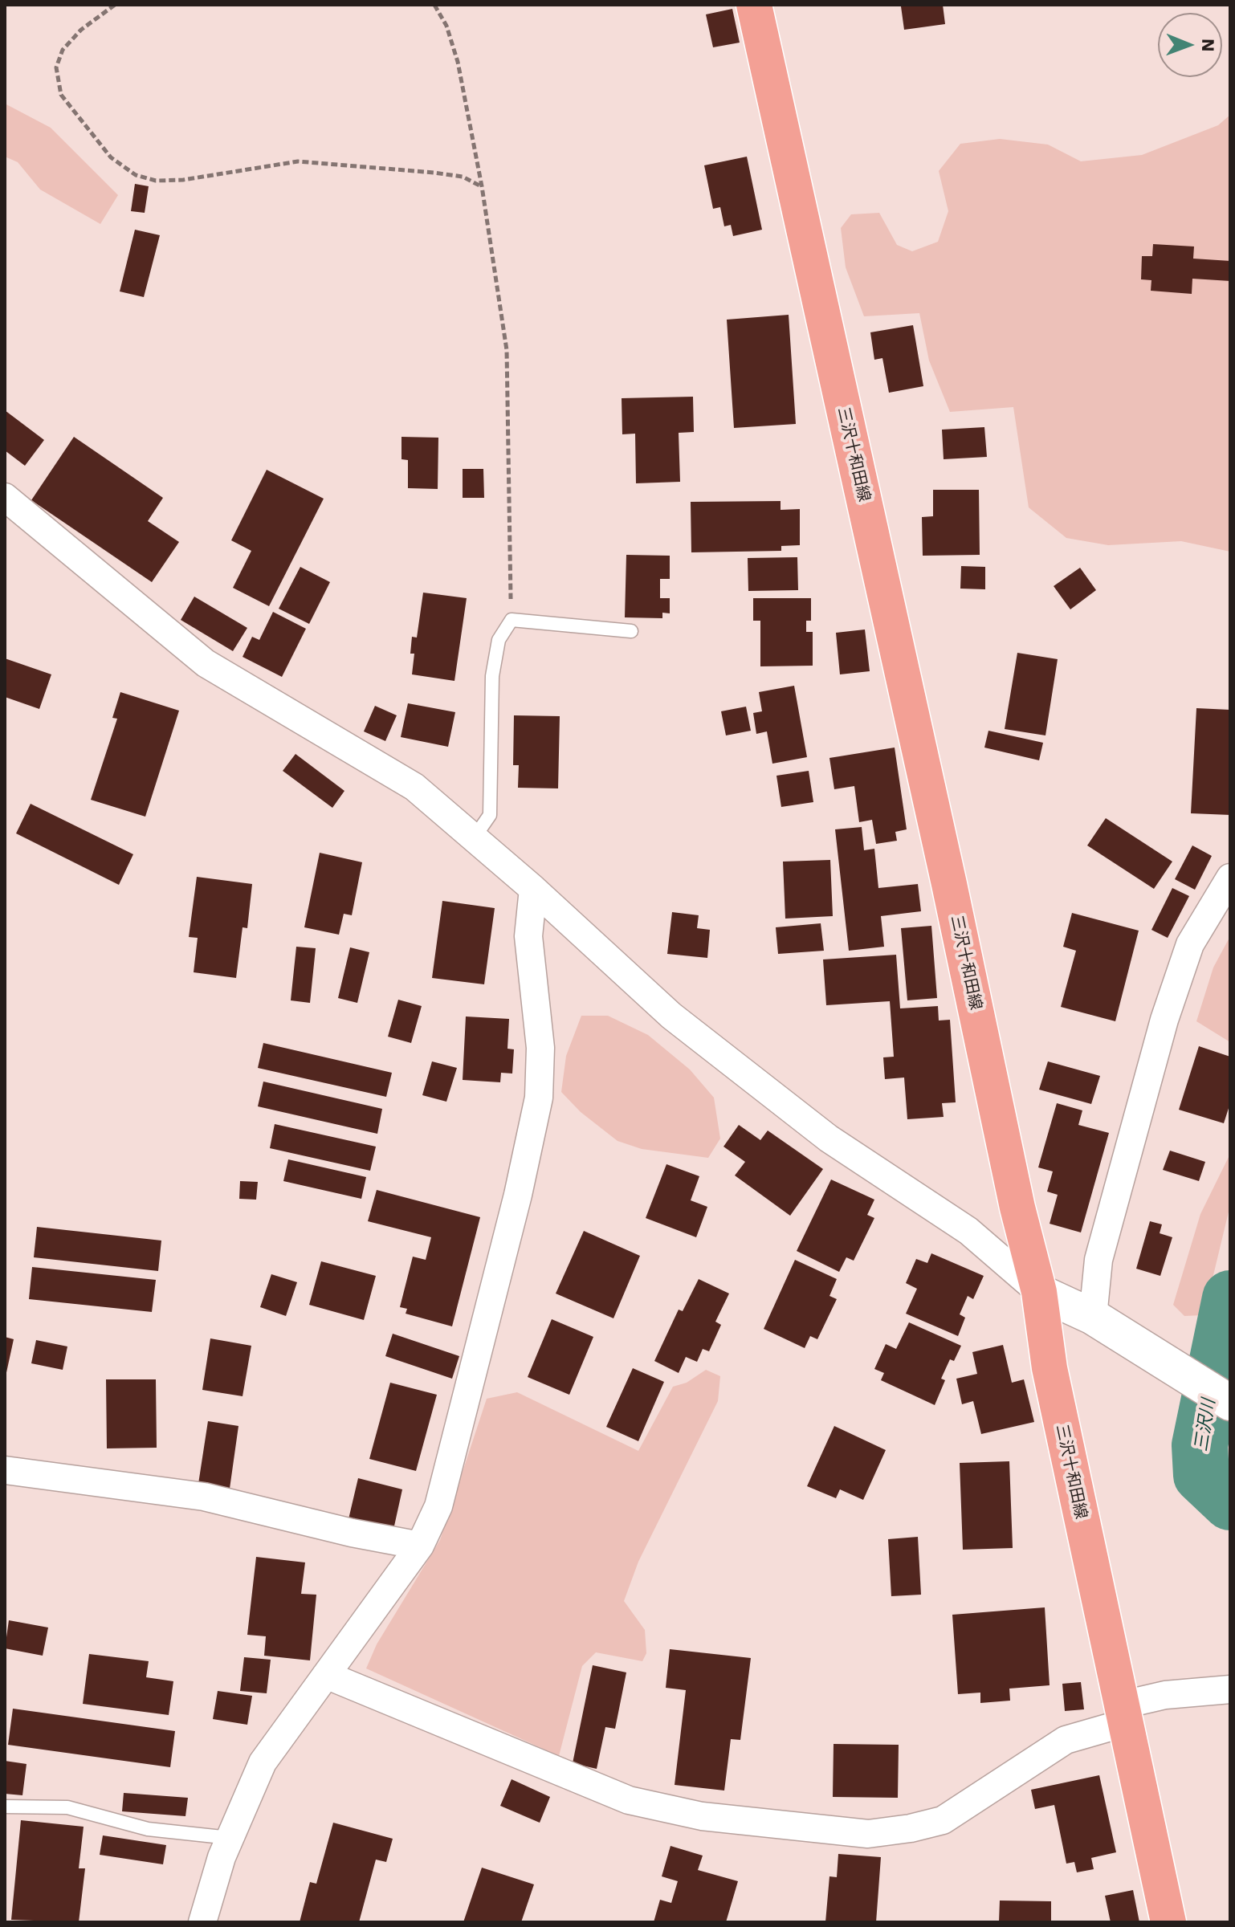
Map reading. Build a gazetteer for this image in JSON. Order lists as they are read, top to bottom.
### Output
{
  "streets": {
    "main road": ["三沢十和田線"]
  },
  "water": ["三沢川"],
  "north": "right"
}
